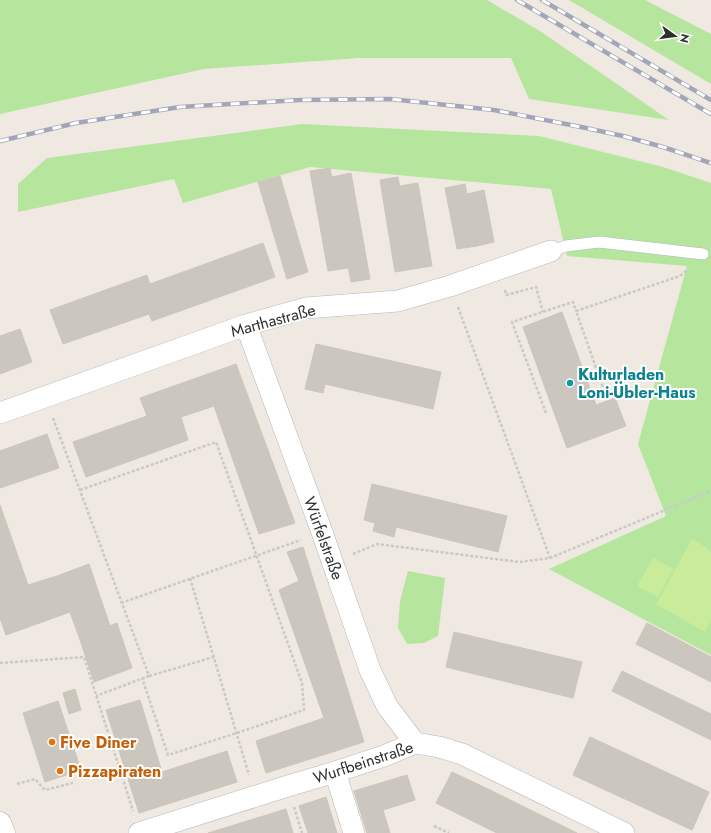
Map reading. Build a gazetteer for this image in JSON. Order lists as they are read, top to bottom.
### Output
{
  "streets": {
    "street": ["Marthastraße", "Würfelstraße", "Wurfbeinstraße"]
  },
  "crossings": [
    ["Marthastraße", "Würfelstraße"],
    ["Würfelstraße", "Wurfbeinstraße"]
  ],
  "places": ["Kulturladen Loni-Übler-Haus", "Five Diner", "Pizzapiraten"],
  "north": "right"
}
